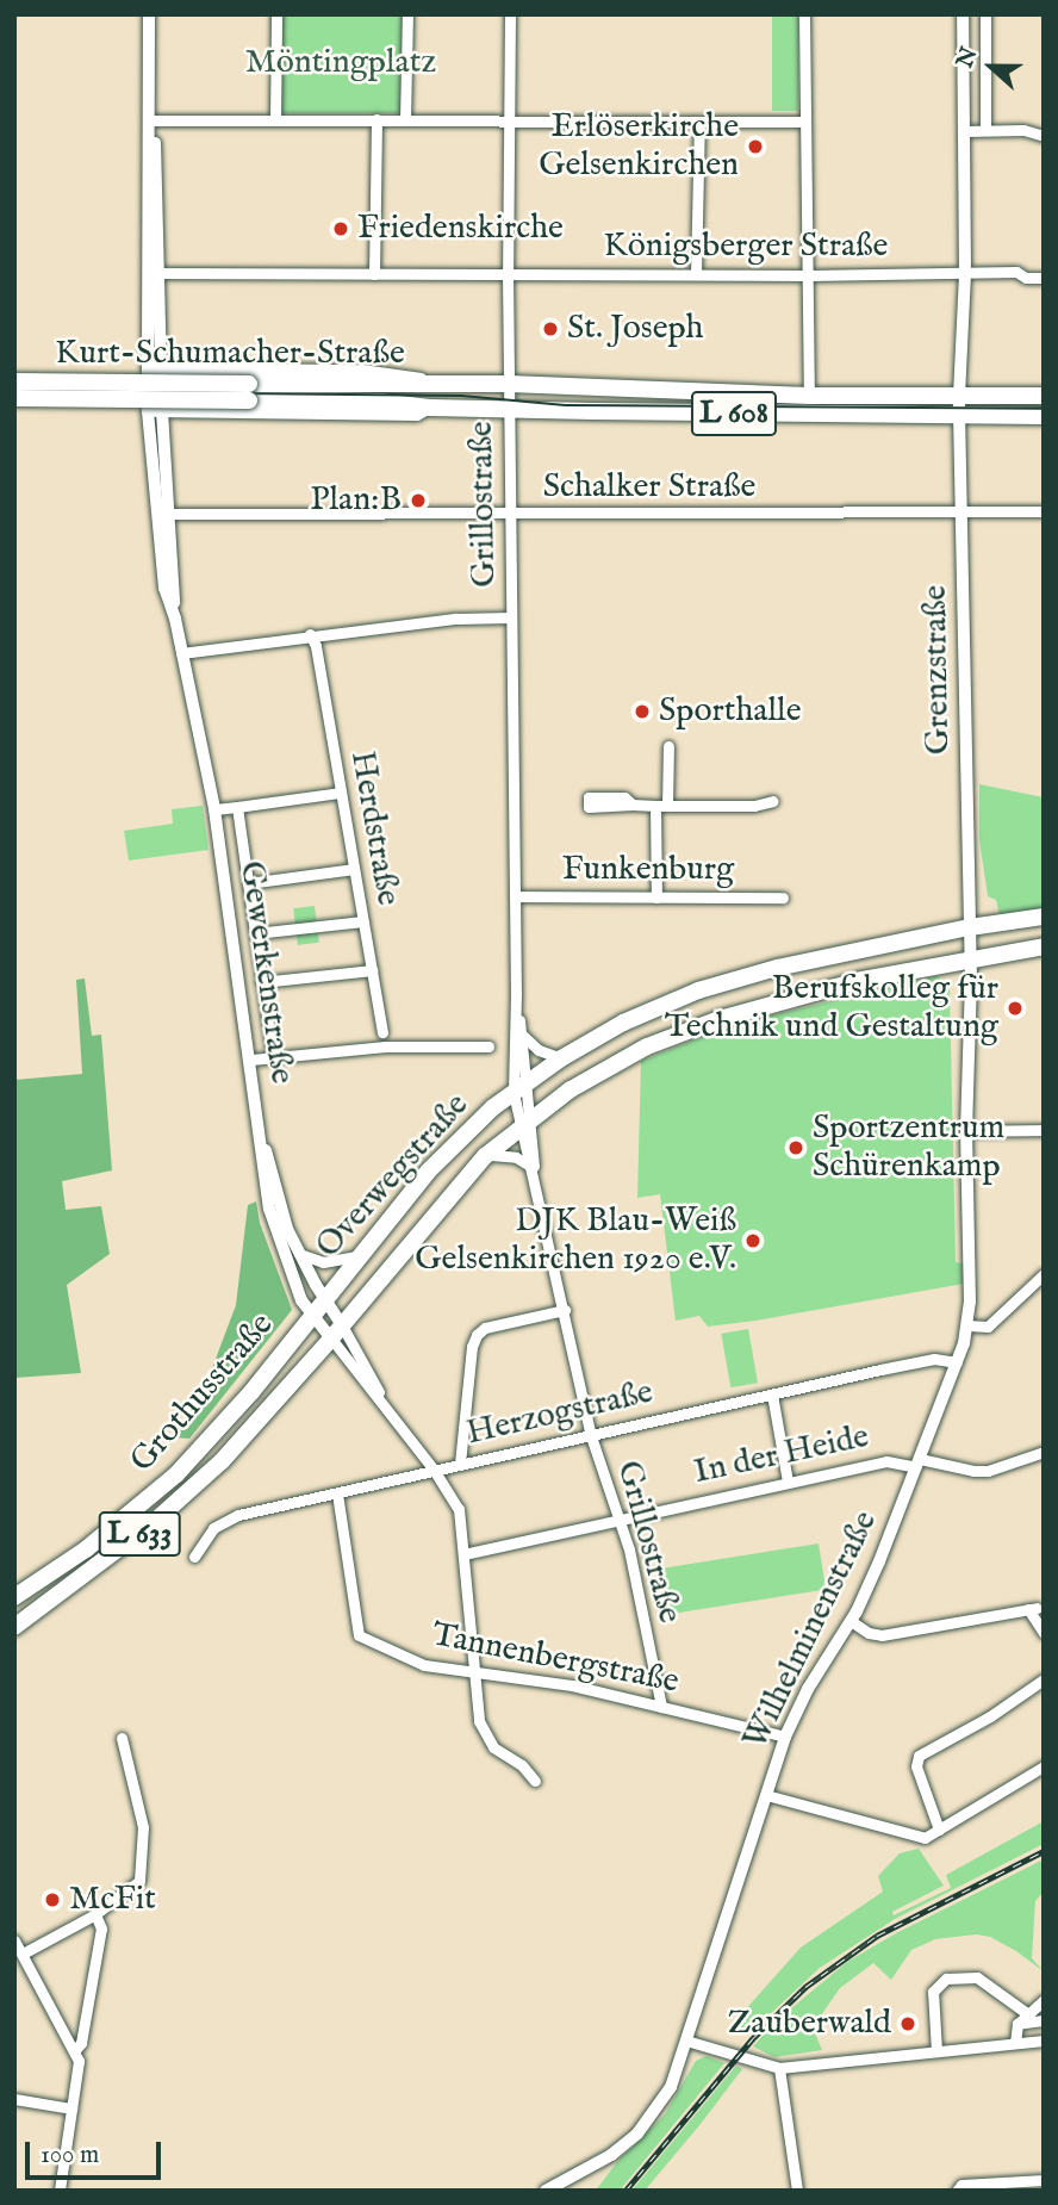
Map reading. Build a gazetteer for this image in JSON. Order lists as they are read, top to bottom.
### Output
{
  "streets": {
    "main road": [
      "Kurt-Schumacher-Straße",
      "L 608",
      "Overwegstraße",
      "Grothusstraße",
      "L 633"
    ],
    "street": [
      "Königsberger Straße",
      "Schalker Straße",
      "Grillostraße",
      "Grenzstraße",
      "Herdstraße",
      "Funkenburg",
      "Gewerkenstraße",
      "Herzogstraße",
      "In der Heide",
      "Wilhelminenstraße",
      "Tannenbergstraße"
    ]
  },
  "crossings": [
    ["Königsberger Straße", "Grillostraße"],
    ["Königsberger Straße", "Grenzstraße"],
    ["Kurt-Schumacher-Straße", "Grillostraße"],
    ["Kurt-Schumacher-Straße", "Grenzstraße"],
    ["Schalker Straße", "Grillostraße"],
    ["Schalker Straße", "Grenzstraße"],
    ["Schalker Straße", "Gewerkenstraße"],
    ["Grillostraße", "Funkenburg"],
    ["Grillostraße", "Overwegstraße"],
    ["Grillostraße", "Herzogstraße"],
    ["Grillostraße", "In der Heide"],
    ["Grillostraße", "Tannenbergstraße"],
    ["Grenzstraße", "Overwegstraße"],
    ["Grenzstraße", "Wilhelminenstraße"],
    ["Gewerkenstraße", "Overwegstraße"],
    ["Gewerkenstraße", "Grothusstraße"],
    ["Gewerkenstraße", "Herzogstraße"],
    ["Gewerkenstraße", "In der Heide"],
    ["Gewerkenstraße", "Tannenbergstraße"],
    ["Overwegstraße", "Grothusstraße"],
    ["Herzogstraße", "Wilhelminenstraße"],
    ["Herzogstraße", "Tannenbergstraße"],
    ["In der Heide", "Wilhelminenstraße"],
    ["Wilhelminenstraße", "Tannenbergstraße"]
  ],
  "parks": ["Möntingplatz"],
  "places": [
    "Erlöserkirche Gelsenkirchen",
    "Friedenskirche",
    "St. Joseph",
    "Plan:B",
    "Sporthalle",
    "Berufskolleg für Technik und Gestaltung",
    "Sportzentrum Schürenkamp",
    "DJK Blau-Weiß Gelsenkirchen 1920 e.V.",
    "McFit",
    "Zauberwald"
  ],
  "scale_bar": "100 m",
  "north": "left"
}
